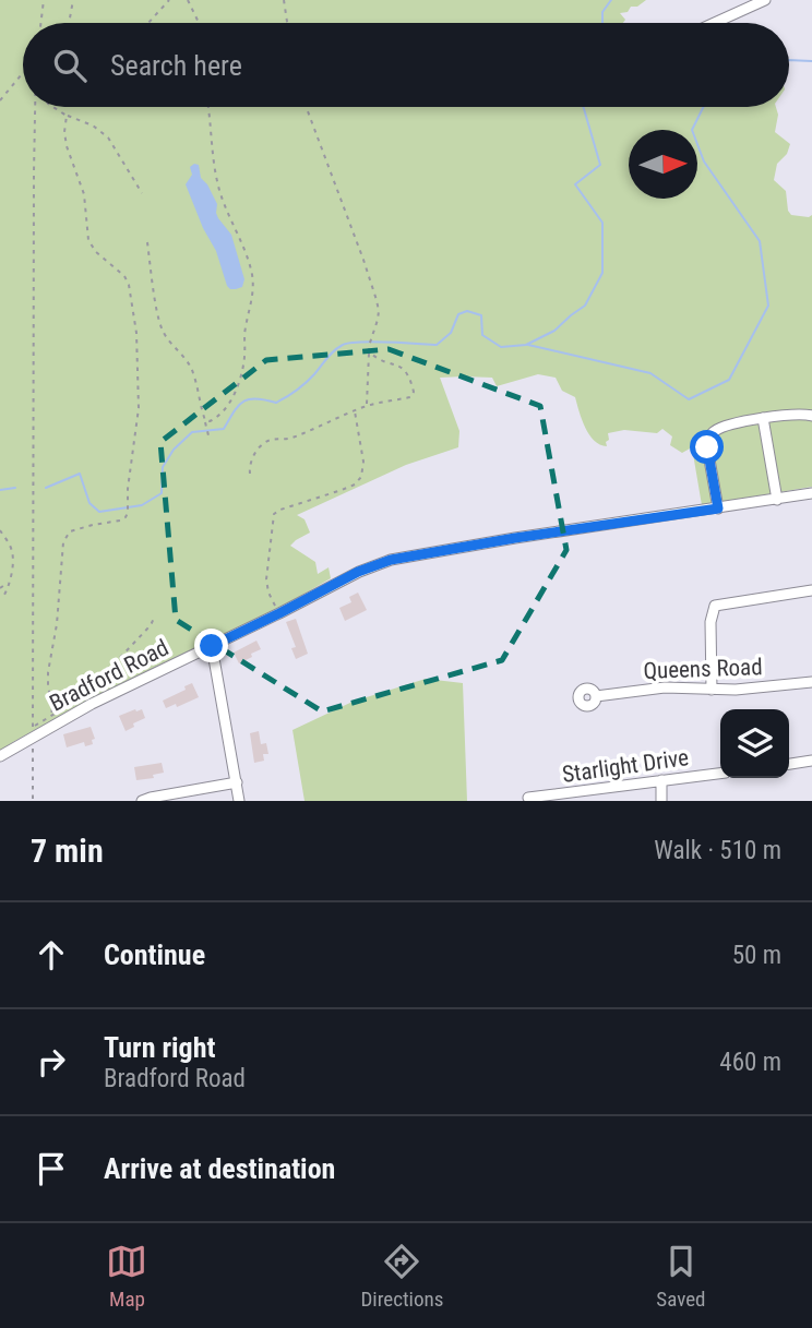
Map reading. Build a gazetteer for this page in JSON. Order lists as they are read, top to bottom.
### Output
{
  "streets": {
    "street": ["Queens Road", "Bradford Road", "Starlight Drive"]
  },
  "north": "right",
  "page": {
    "search": "Search here",
    "heading": ["7 min", "Walk · 510 m"],
    "list": [
      ["Continue", "50 m"],
      ["Turn right", "Bradford Road", "460 m"],
      "Arrive at destination"
    ],
    "nav": ["Map", "Directions", "Saved"]
  }
}
